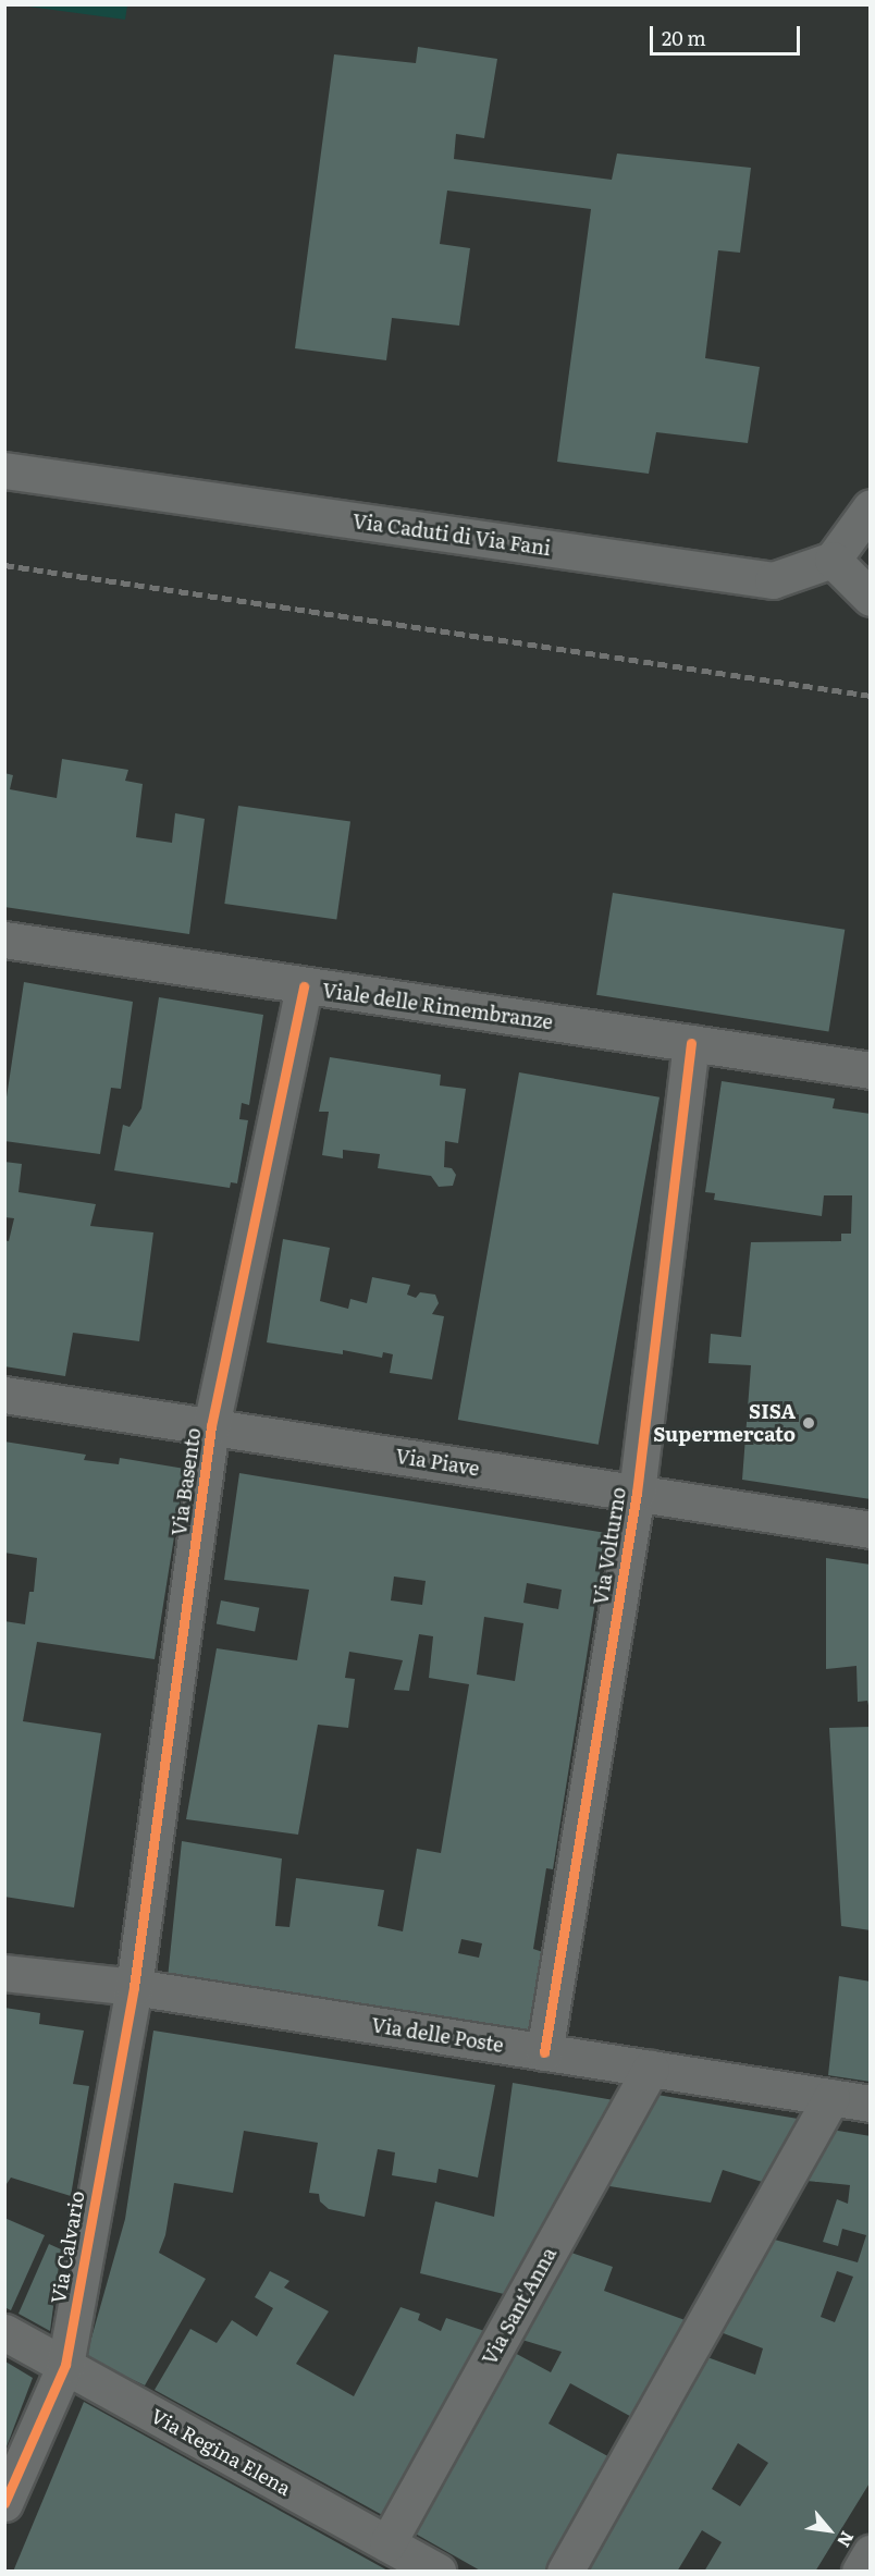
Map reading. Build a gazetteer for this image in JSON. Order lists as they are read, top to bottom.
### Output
{
  "streets": {
    "street": [
      "Via Caduti di Via Fani",
      "Viale delle Rimembranze",
      "Via Piave",
      "Via Basento",
      "Via Volturno",
      "Via delle Poste",
      "Via Calvario",
      "Via Sant'Anna",
      "Via Regina Elena"
    ]
  },
  "crossings": [
    ["Viale delle Rimembranze", "Via Basento"],
    ["Viale delle Rimembranze", "Via Volturno"],
    ["Via Piave", "Via Basento"],
    ["Via Piave", "Via Volturno"],
    ["Via Basento", "Via delle Poste"],
    ["Via Basento", "Via Calvario"],
    ["Via Volturno", "Via delle Poste"],
    ["Via delle Poste", "Via Calvario"],
    ["Via delle Poste", "Via Sant'Anna"],
    ["Via Calvario", "Via Regina Elena"],
    ["Via Sant'Anna", "Via Regina Elena"]
  ],
  "places": ["SISA Supermercato"],
  "scale_bar": "20 m",
  "north": "bottom right"
}
